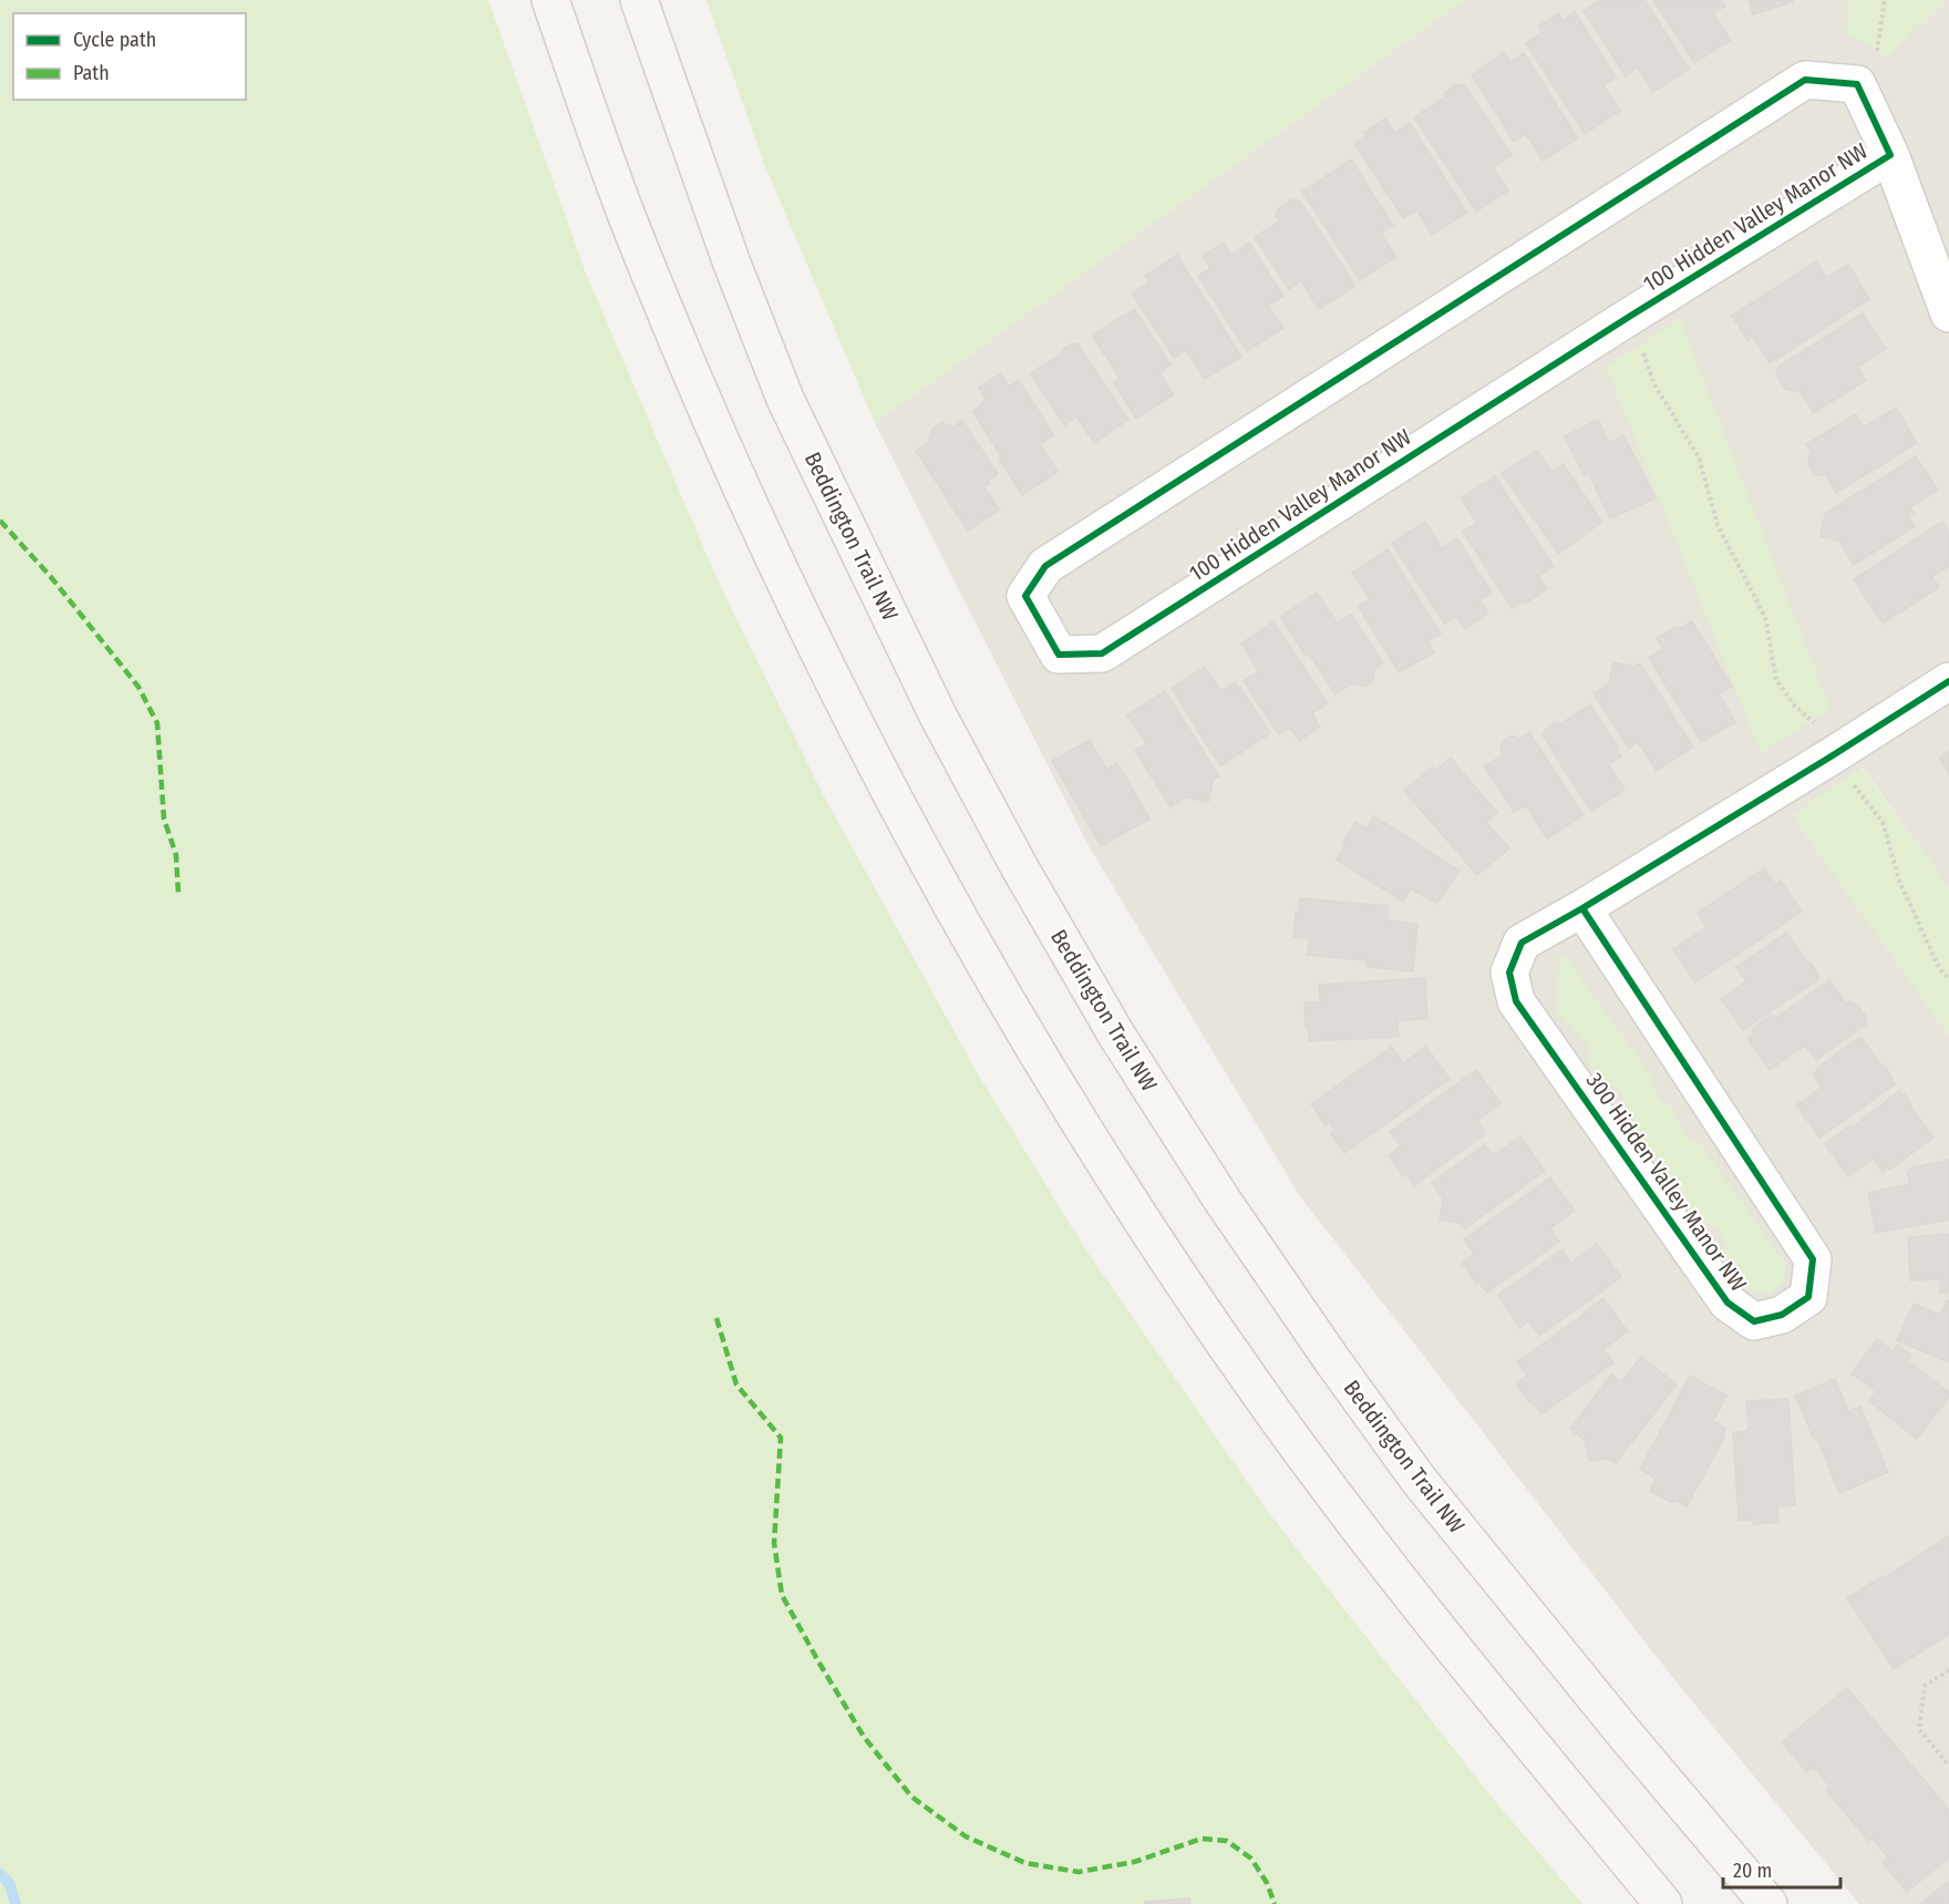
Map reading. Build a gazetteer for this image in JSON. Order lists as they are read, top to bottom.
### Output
{
  "streets": {
    "main road": ["Beddington Trail NW"],
    "street": ["100 Hidden Valley Manor NW", "300 Hidden Valley Manor NW"]
  },
  "legend": ["Cycle path", "Path"],
  "scale_bar": "20 m"
}
